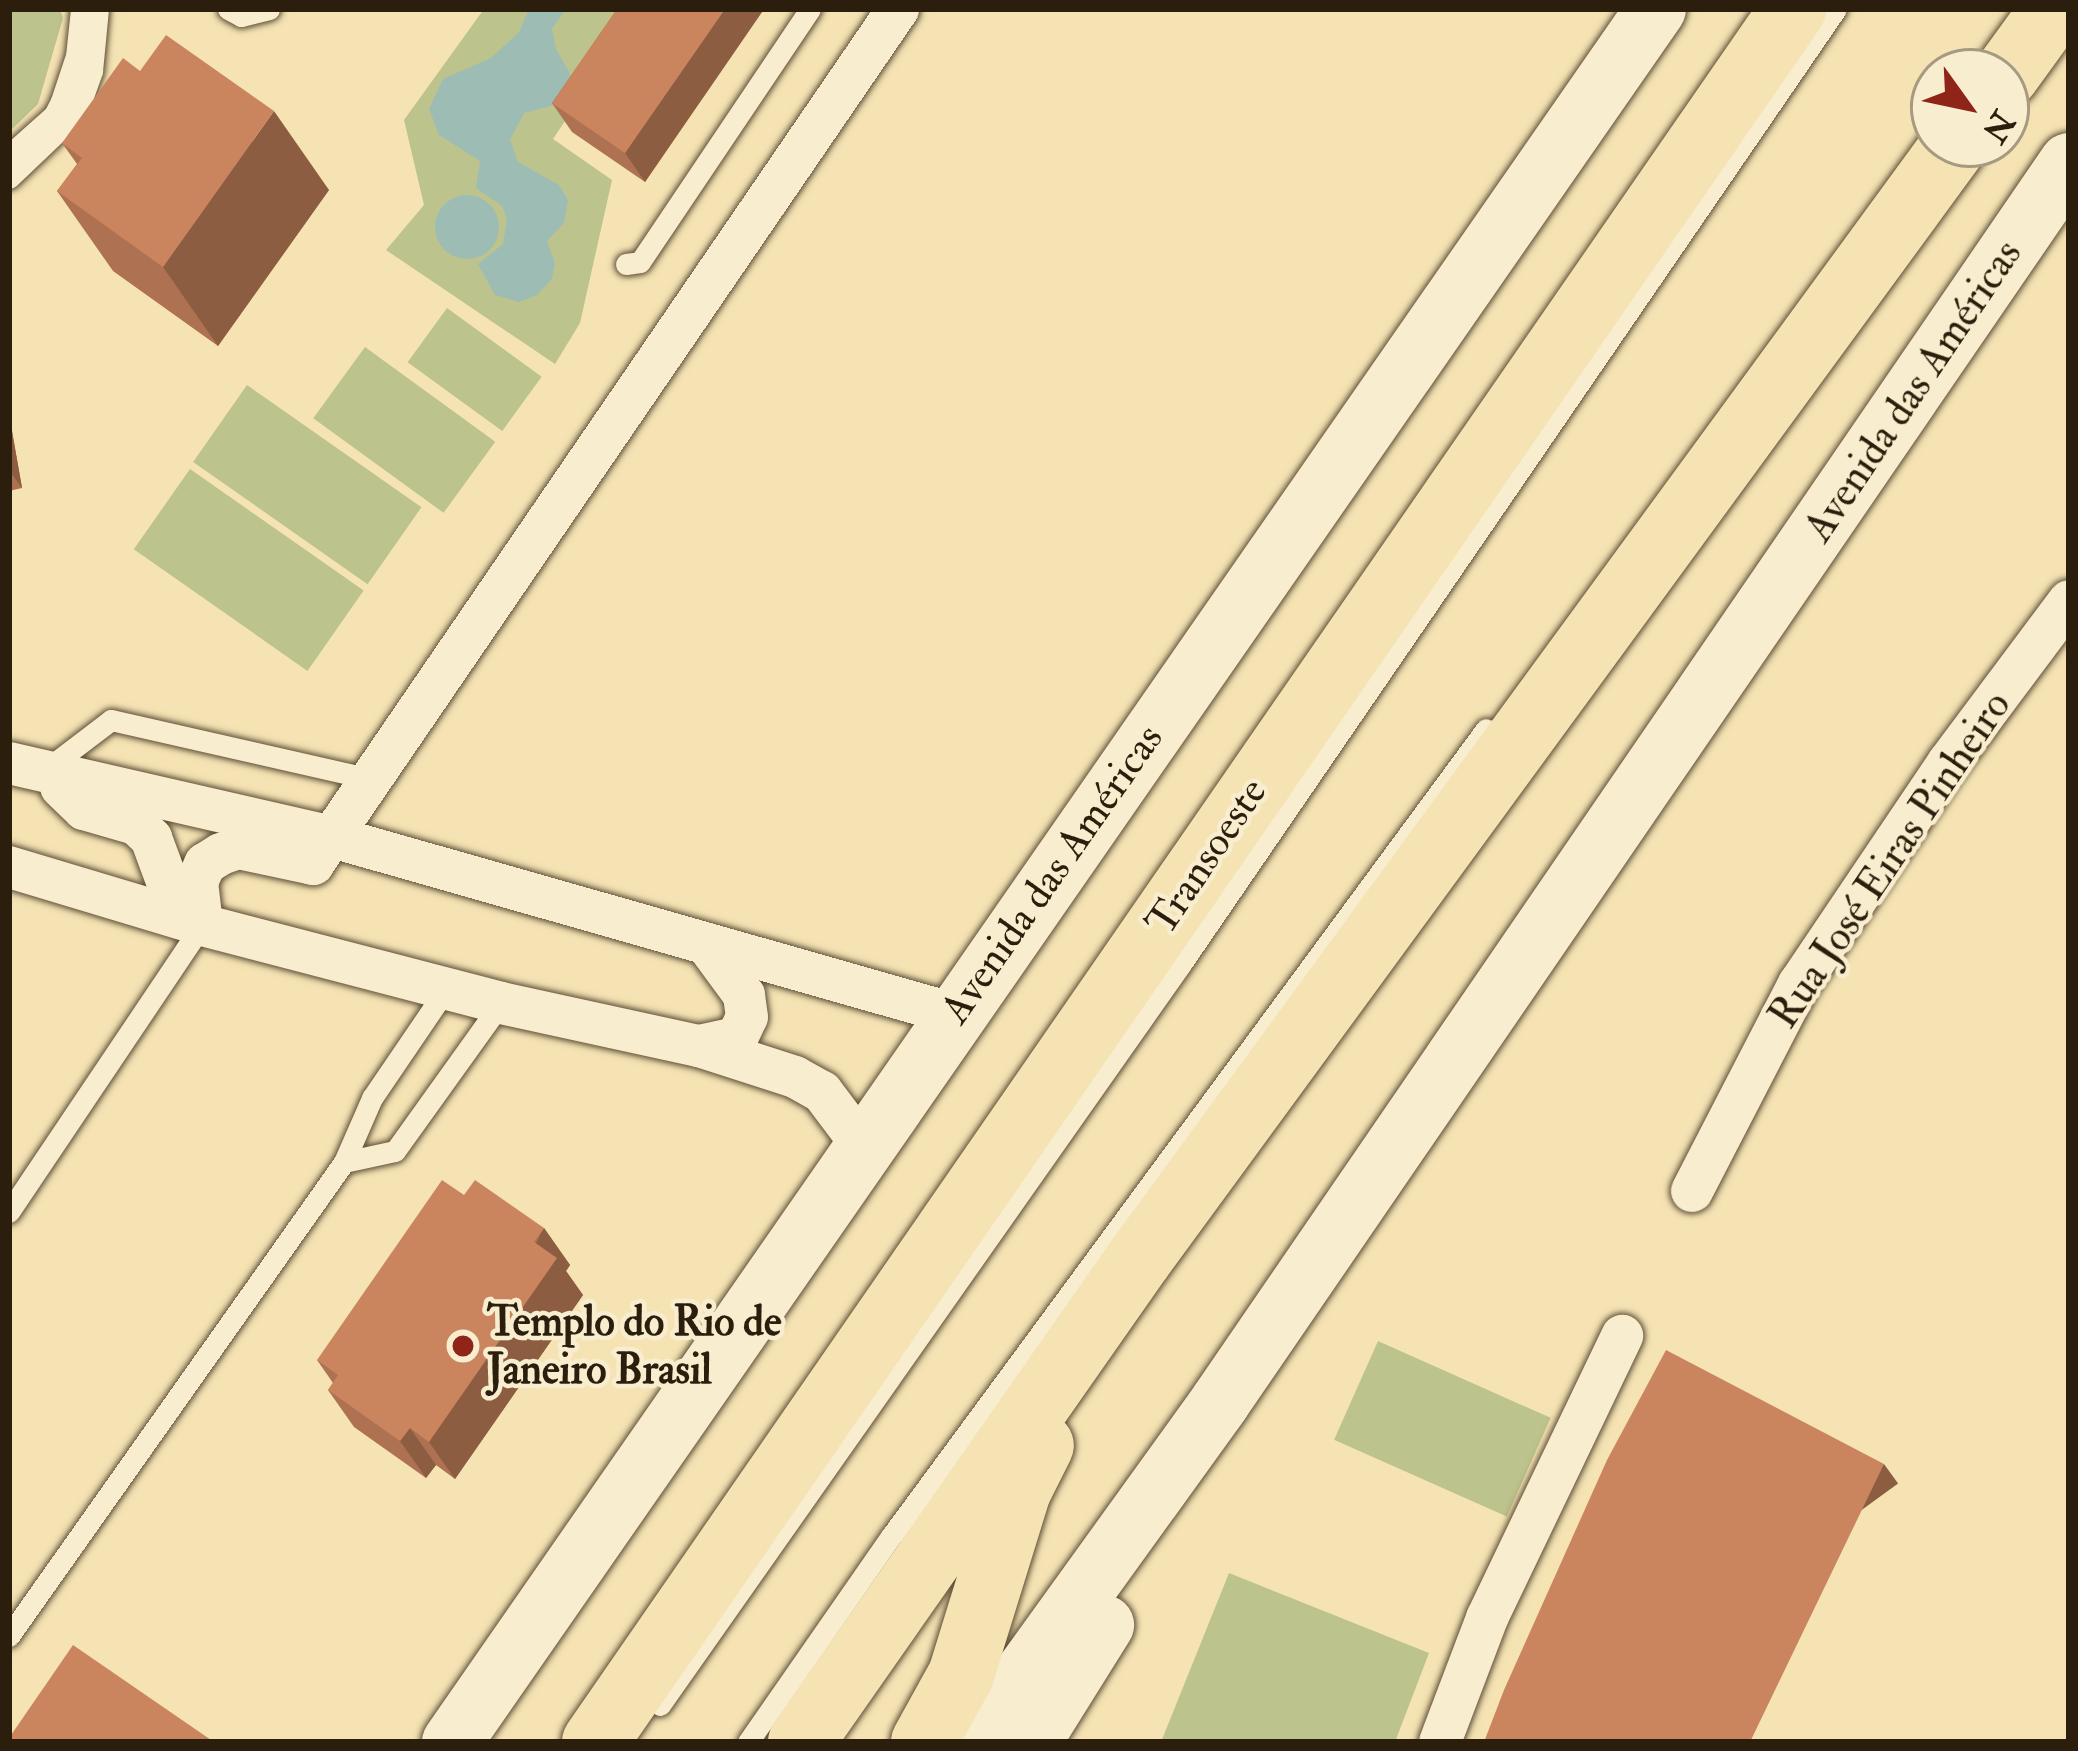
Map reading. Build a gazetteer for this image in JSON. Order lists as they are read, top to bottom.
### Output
{
  "streets": {
    "main road": ["Avenida das Américas"],
    "street": ["Rua José Eiras Pinheiro"],
    "lane": ["Transoeste"]
  },
  "places": ["Templo do Rio de Janeiro Brasil"],
  "north": "bottom right"
}
